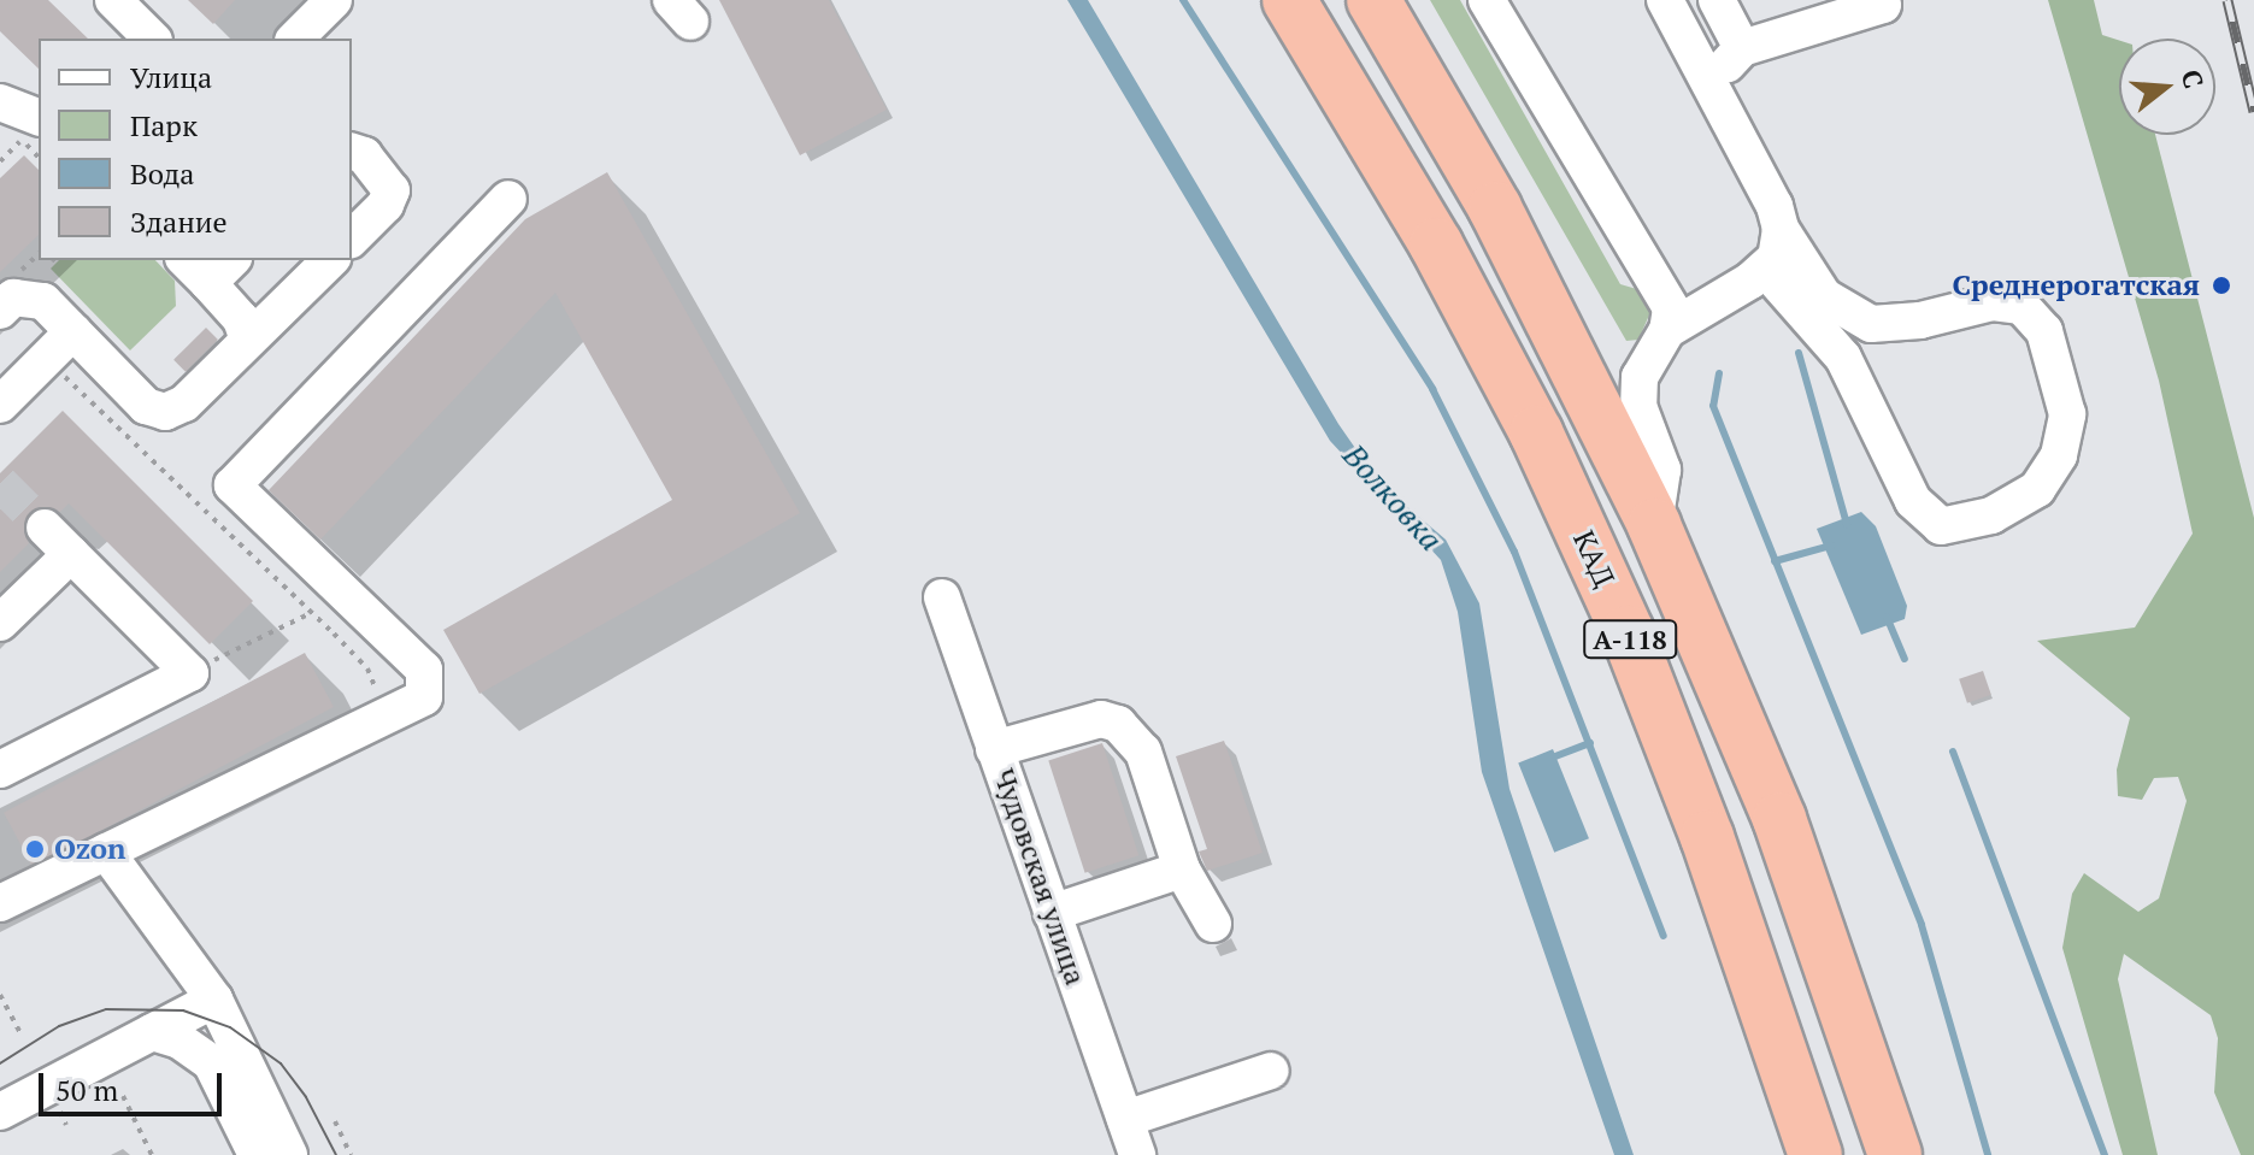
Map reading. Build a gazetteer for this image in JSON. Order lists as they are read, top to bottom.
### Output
{
  "streets": {
    "highway": ["КАД", "А-118"],
    "street": ["Чудовская улица"]
  },
  "water": ["Волковка"],
  "places": ["Среднерогатская", "Ozon"],
  "legend": [
    "Улица",
    "Парк",
    "Вода",
    "Здание"
  ],
  "scale_bar": "50 m",
  "north": "right"
}
